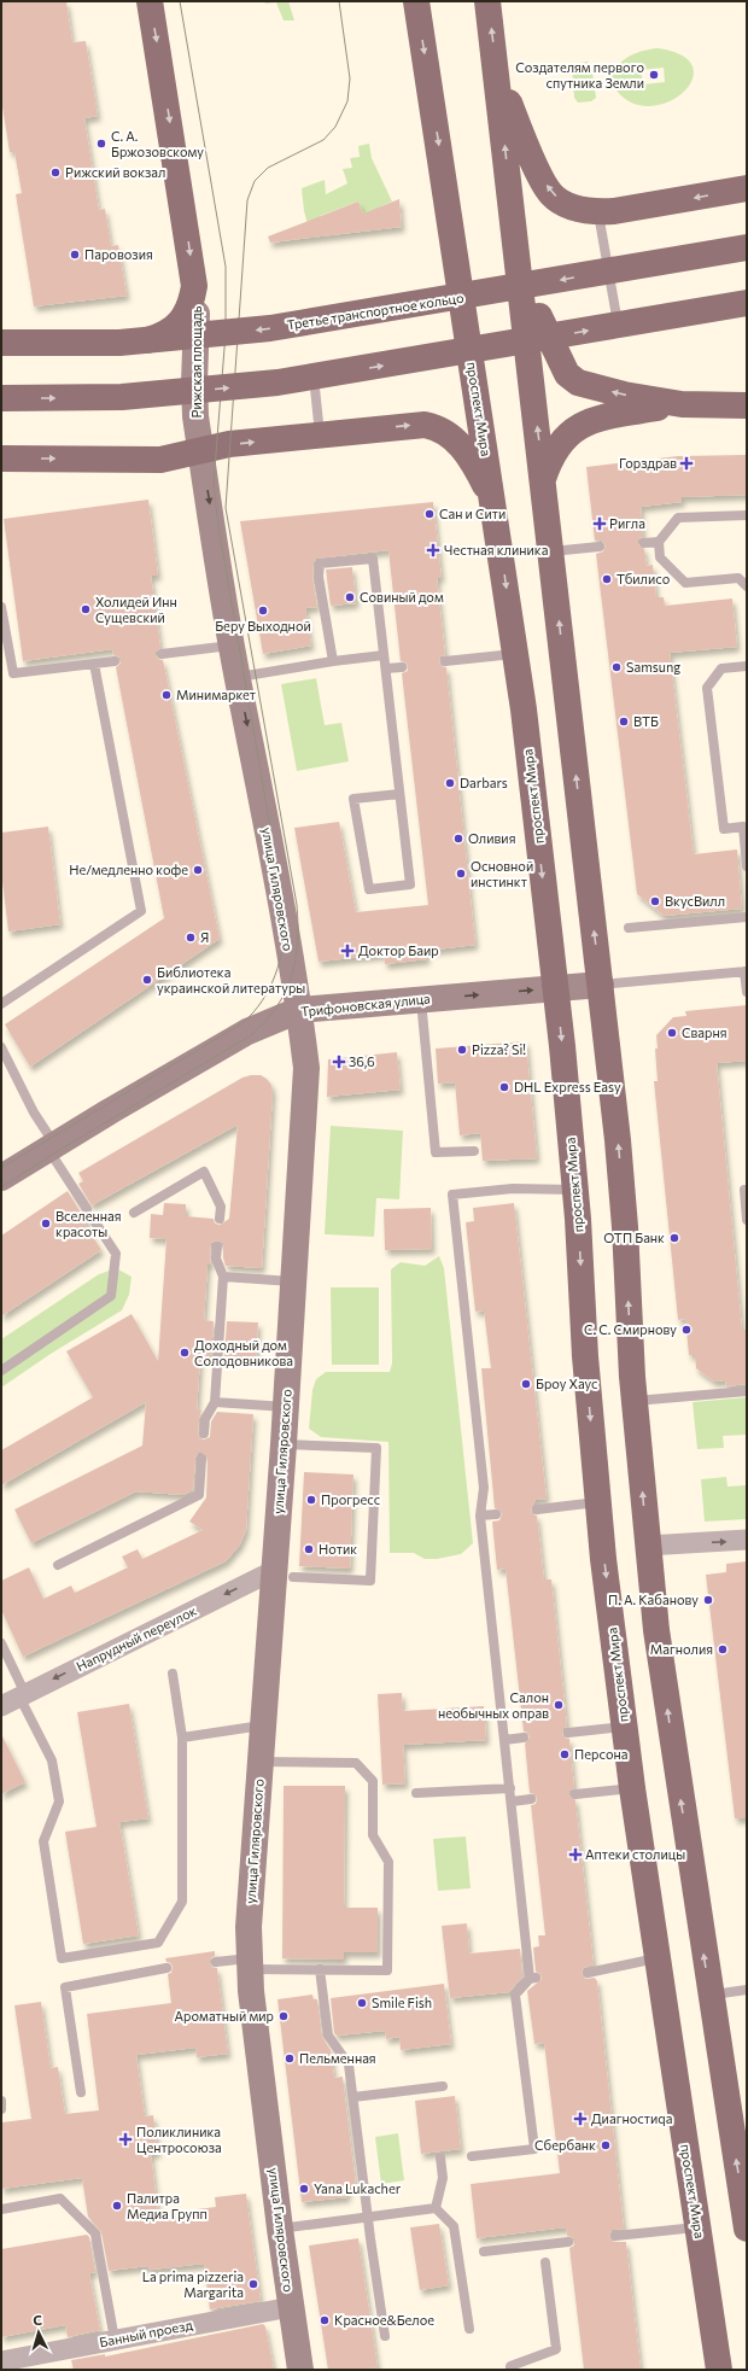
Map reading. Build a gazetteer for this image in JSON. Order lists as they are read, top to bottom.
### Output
{
  "streets": {
    "main road": ["Третье транспортное кольцо", "Рижская площадь", "проспект Мира"],
    "street": [
      "улица Гиляровского",
      "Трифоновская улица",
      "Напрудный переулок",
      "Банный проезд"
    ]
  },
  "crossings": [
    ["Рижская площадь", "улица Гиляровского"],
    ["проспект Мира", "Трифоновская улица"],
    ["улица Гиляровского", "Трифоновская улица"],
    ["улица Гиляровского", "Напрудный переулок"],
    ["улица Гиляровского", "Банный проезд"]
  ],
  "one_way": ["Рижская площадь", "Напрудный переулок"],
  "places": {
    "other": [
      "Создателям первого спутника Земли",
      "С. А. Бржозовскому",
      "Рижский вокзал",
      "Паровозия",
      "Сан и Сити",
      "Тбилисо",
      "Совиный дом",
      "Холидей Инн Сущевский",
      "Беру Выходной",
      "Samsung",
      "Минимаркет",
      "ВТБ",
      "Darbars",
      "Оливия",
      "Не/медленно кофе",
      "Основной инстинкт",
      "ВкусВилл",
      "Я",
      "Библиотека украинской литературы",
      "Сварня",
      "Pizza? Si!",
      "DHL Express Easy",
      "Вселенная красоты",
      "ОТП Банк",
      "С. С. Смирнову",
      "Доходный дом Солодовникова",
      "Броу Хаус",
      "Прогресс",
      "Нотик",
      "П. А. Кабанову",
      "Магнолия",
      "Салон необычных оправ",
      "Персона",
      "Smile Fish",
      "Ароматный мир",
      "Пельменная",
      "Сбербанк",
      "Yana Lukacher",
      "Палитра Медиа Групп",
      "La prima pizzeria Margarita",
      "Красное&Белое"
    ],
    "health": [
      "Горздрав",
      "Ригла",
      "Честная клиника",
      "Доктор Баир",
      "36,6",
      "Аптеки столицы",
      "Диагностиqа",
      "Поликлиника Центросоюза"
    ]
  },
  "north": "top"
}
